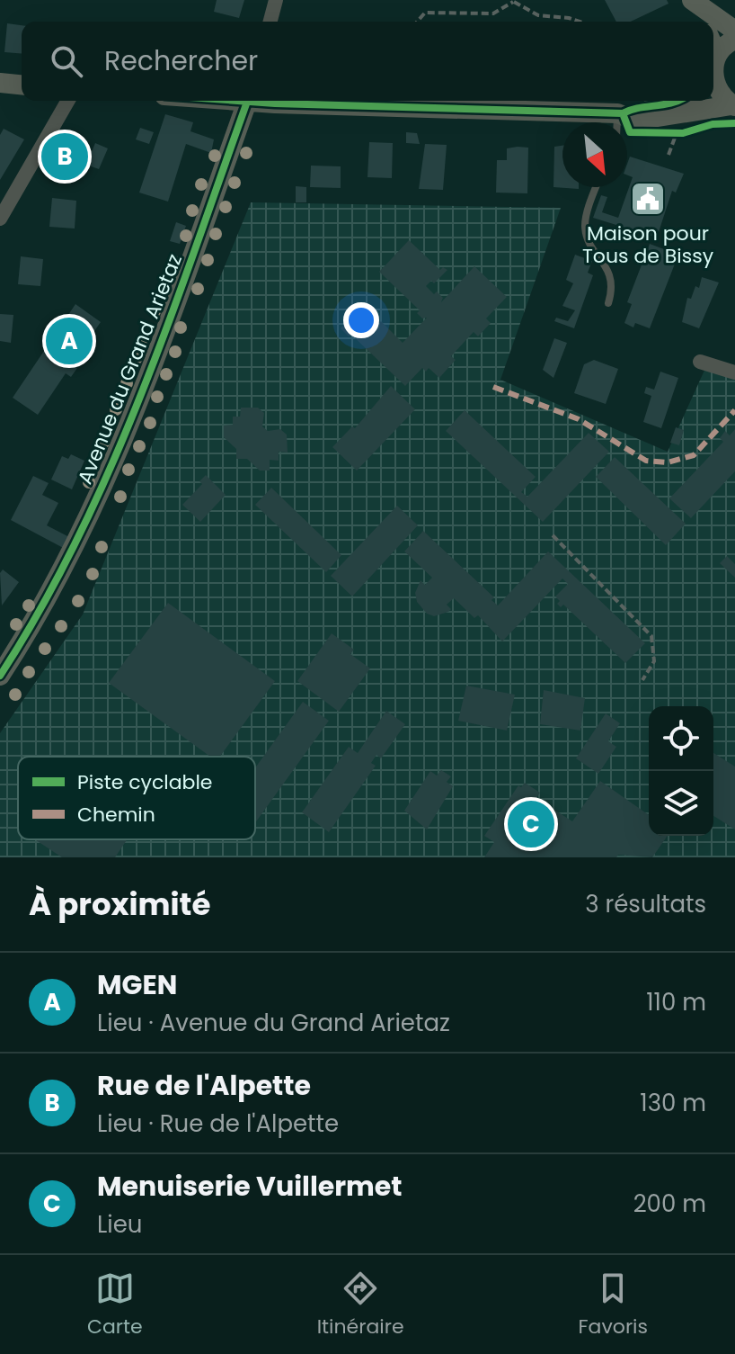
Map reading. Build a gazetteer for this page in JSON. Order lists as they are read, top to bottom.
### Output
{
  "streets": {
    "main road": ["Avenue du Grand Arietaz"]
  },
  "places": {
    "public building": ["Maison pour Tous de Bissy"]
  },
  "legend": ["Piste cyclable", "Chemin"],
  "north": "bottom right",
  "page": {
    "search": "Rechercher",
    "pins": ["B", "A", "C"],
    "heading": ["À proximité", "3 résultats"],
    "list": [
      {
        "mark": "A",
        "name": "MGEN",
        "note": "Lieu · Avenue du Grand Arietaz",
        "value": "110 m"
      },
      {
        "mark": "B",
        "name": "Rue de l'Alpette",
        "note": "Lieu · Rue de l'Alpette",
        "value": "130 m"
      },
      {
        "mark": "C",
        "name": "Menuiserie Vuillermet",
        "note": "Lieu",
        "value": "200 m"
      }
    ],
    "nav": ["Carte", "Itinéraire", "Favoris"]
  }
}
